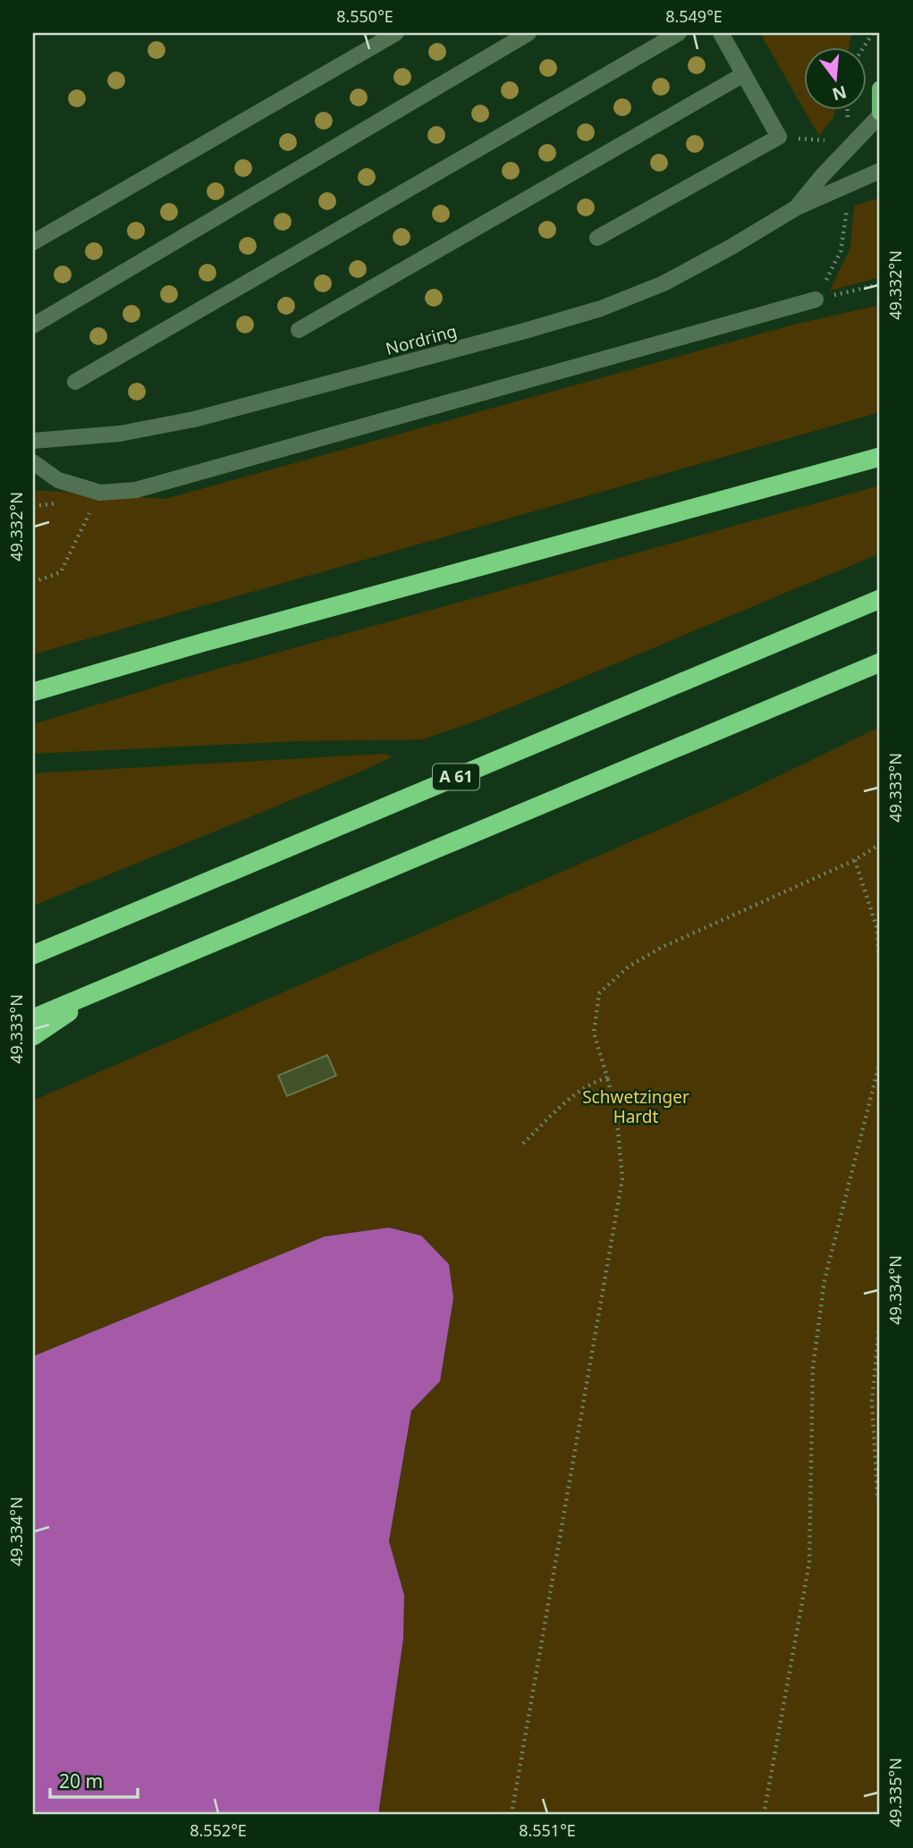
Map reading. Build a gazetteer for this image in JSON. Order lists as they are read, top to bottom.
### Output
{
  "streets": {
    "highway": ["A 61"],
    "street": ["Nordring"]
  },
  "parks": ["Schwetzinger Hardt"],
  "scale_bar": "20 m",
  "north": "bottom",
  "coordinates": [
    "8.550°E",
    "8.549°E",
    "49.332°N",
    "49.333°N",
    "49.334°N",
    "49.335°N",
    "8.552°E",
    "8.551°E"
  ]
}
